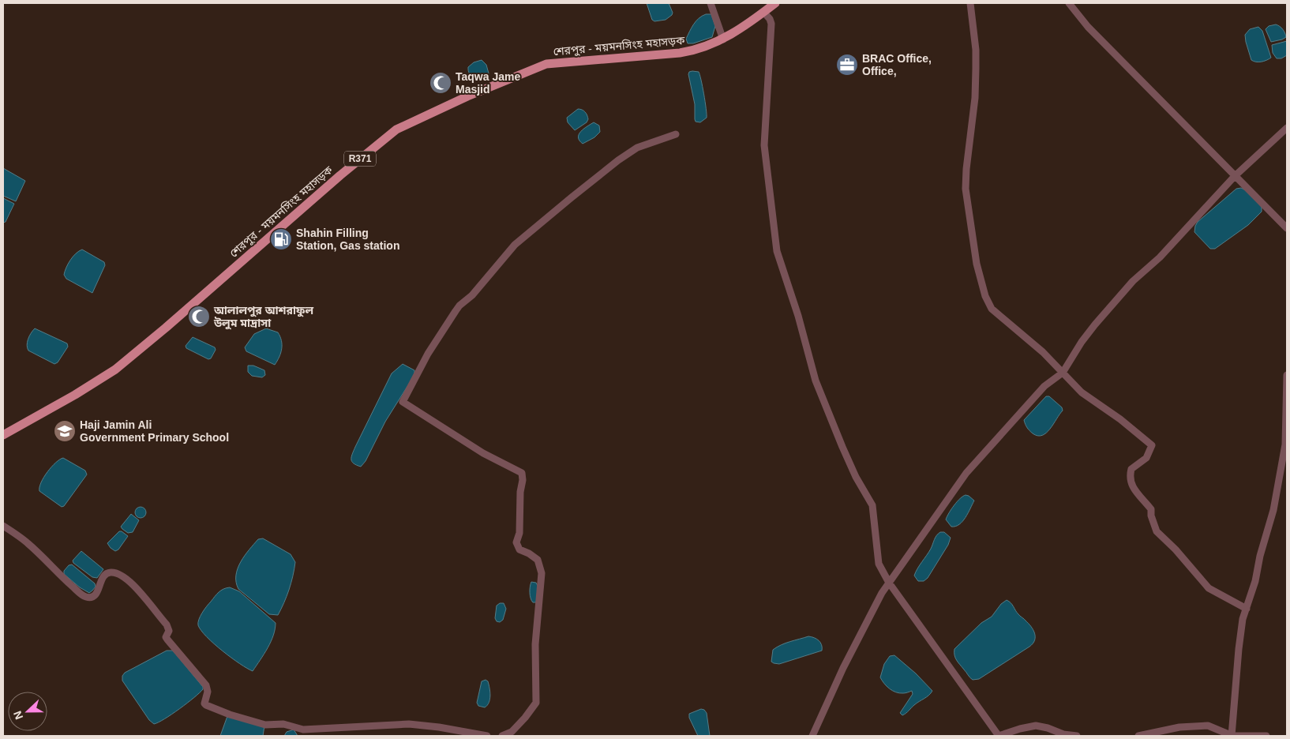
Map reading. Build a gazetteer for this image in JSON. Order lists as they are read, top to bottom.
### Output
{
  "streets": {
    "main road": ["শেরপুর - ময়মনসিংহ মহাসড়ক", "R371"]
  },
  "places": {
    "office": ["BRAC Office, Office,"],
    "mosque": ["Taqwa Jame Masjid", "আলালপুর আশরাফুল উলুম মাদ্রাসা"],
    "fuel station": ["Shahin Filling Station, Gas station"],
    "school or university": ["Haji Jamin Ali Government Primary School"]
  },
  "north": "left"
}
